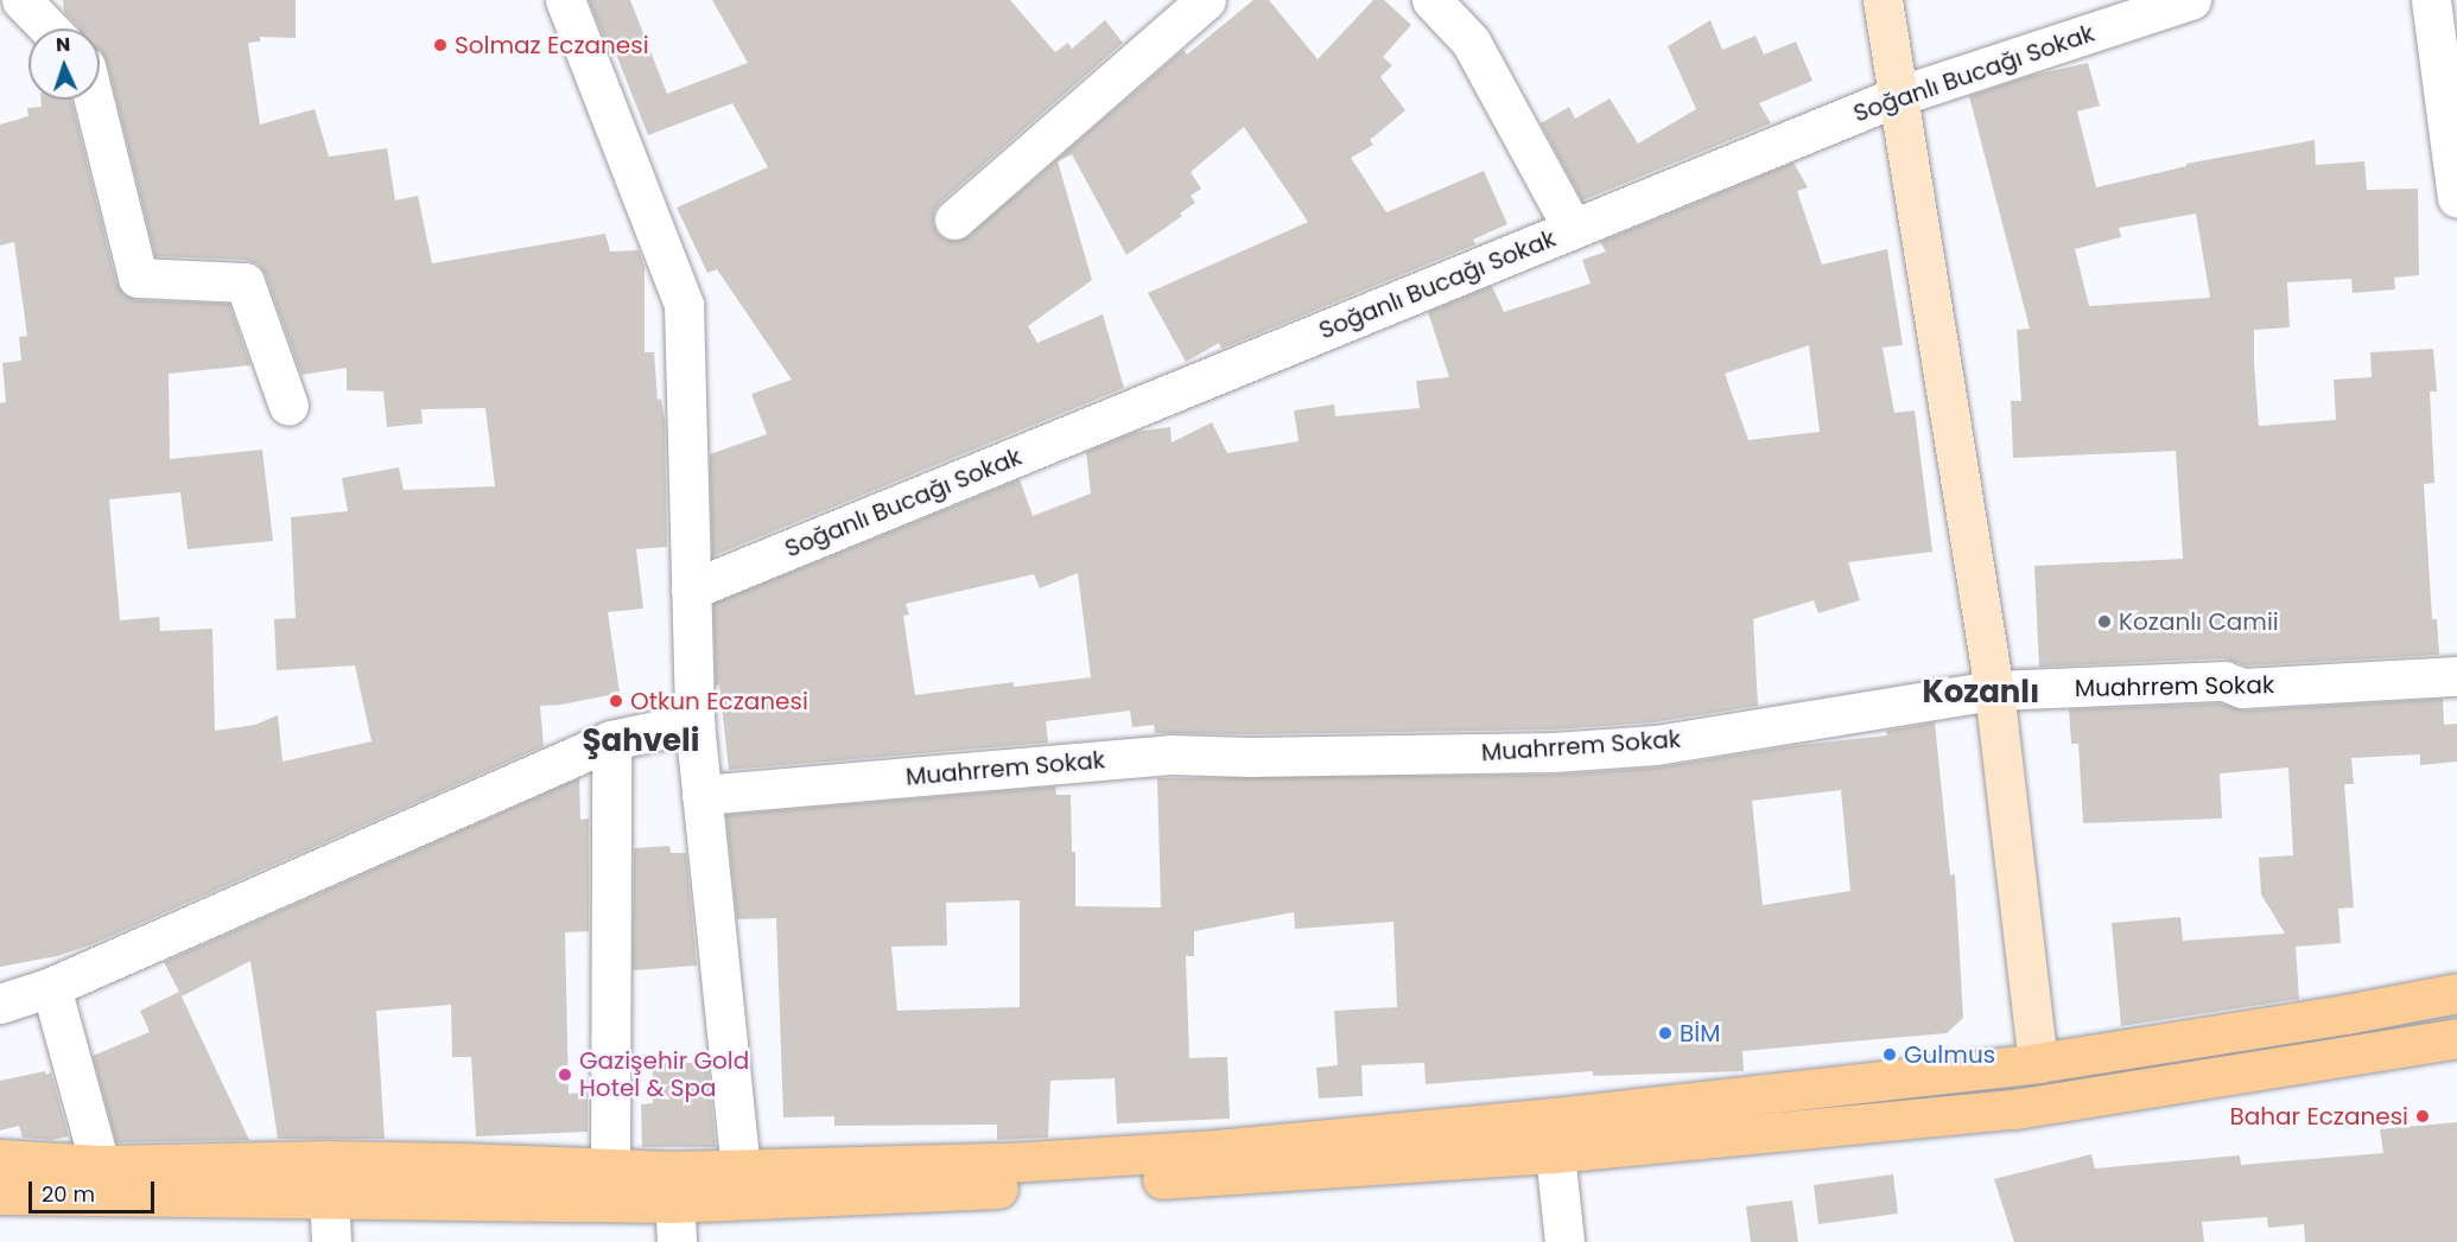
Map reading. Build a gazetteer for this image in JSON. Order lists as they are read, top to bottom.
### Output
{
  "streets": {
    "street": ["Soğanlı Bucağı Sokak", "Muahrrem Sokak"]
  },
  "districts": ["Kozanlı", "Şahveli"],
  "places": [
    "Solmaz Eczanesi",
    "Kozanlı Camii",
    "Otkun Eczanesi",
    "BİM",
    "Gulmus",
    "Gazişehir Gold Hotel & Spa",
    "Bahar Eczanesi"
  ],
  "scale_bar": "20 m",
  "north": "top"
}
